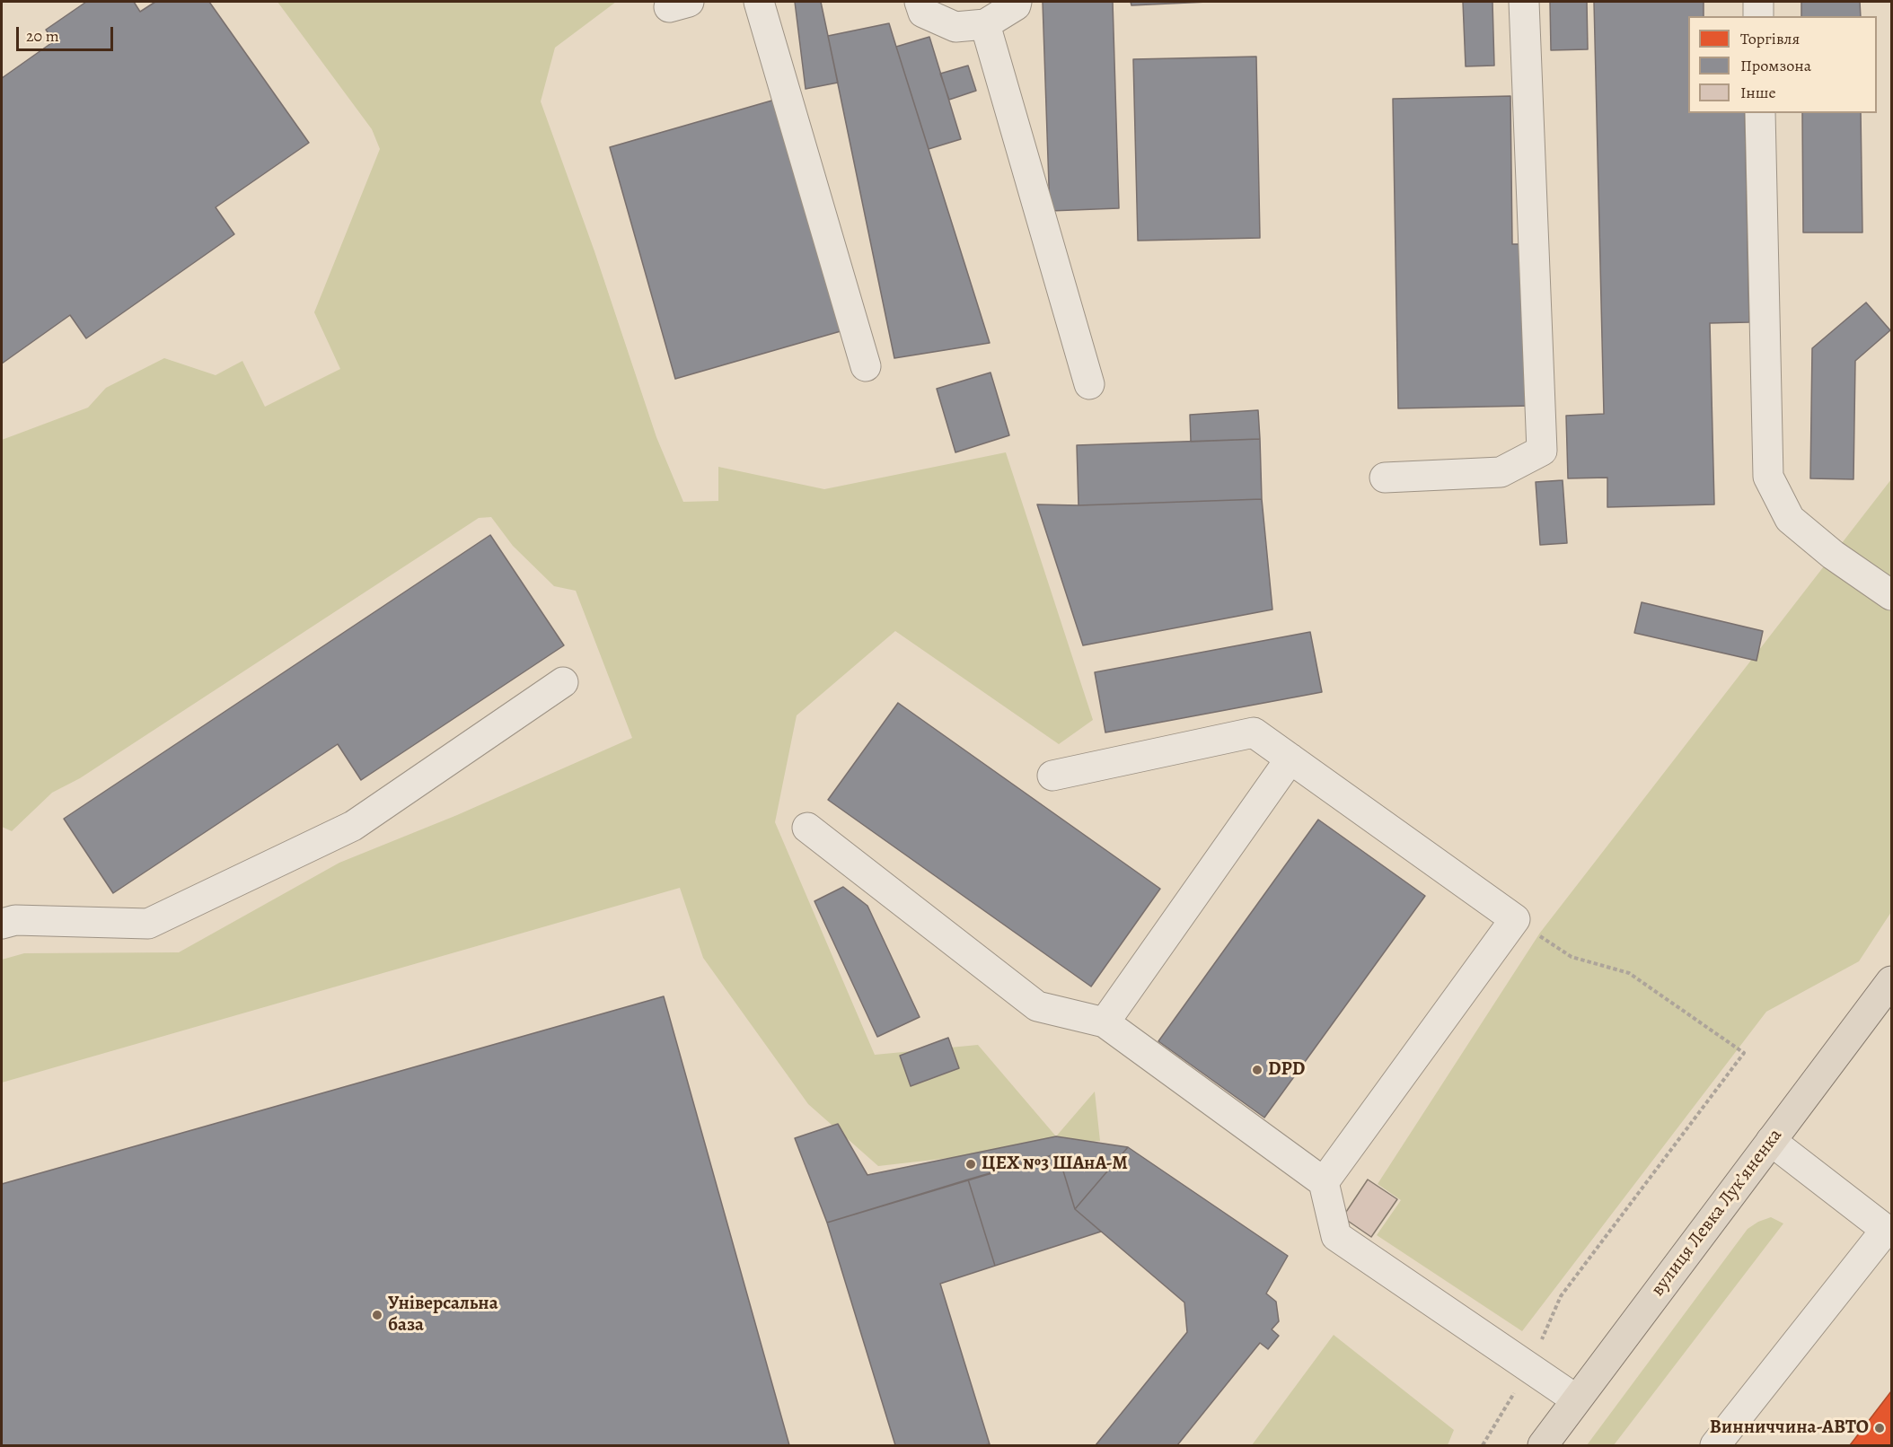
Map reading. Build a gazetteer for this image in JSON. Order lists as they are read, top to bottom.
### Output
{
  "streets": {
    "main road": ["вулиця Левка Лукʼяненка"]
  },
  "places": [
    "DPD",
    "ЦЕХ №3 ШАнА-М",
    "Універсальна база",
    "Винниччина-АВТО"
  ],
  "legend": ["Торгівля", "Промзона", "Інше"],
  "scale_bar": "20 m"
}
